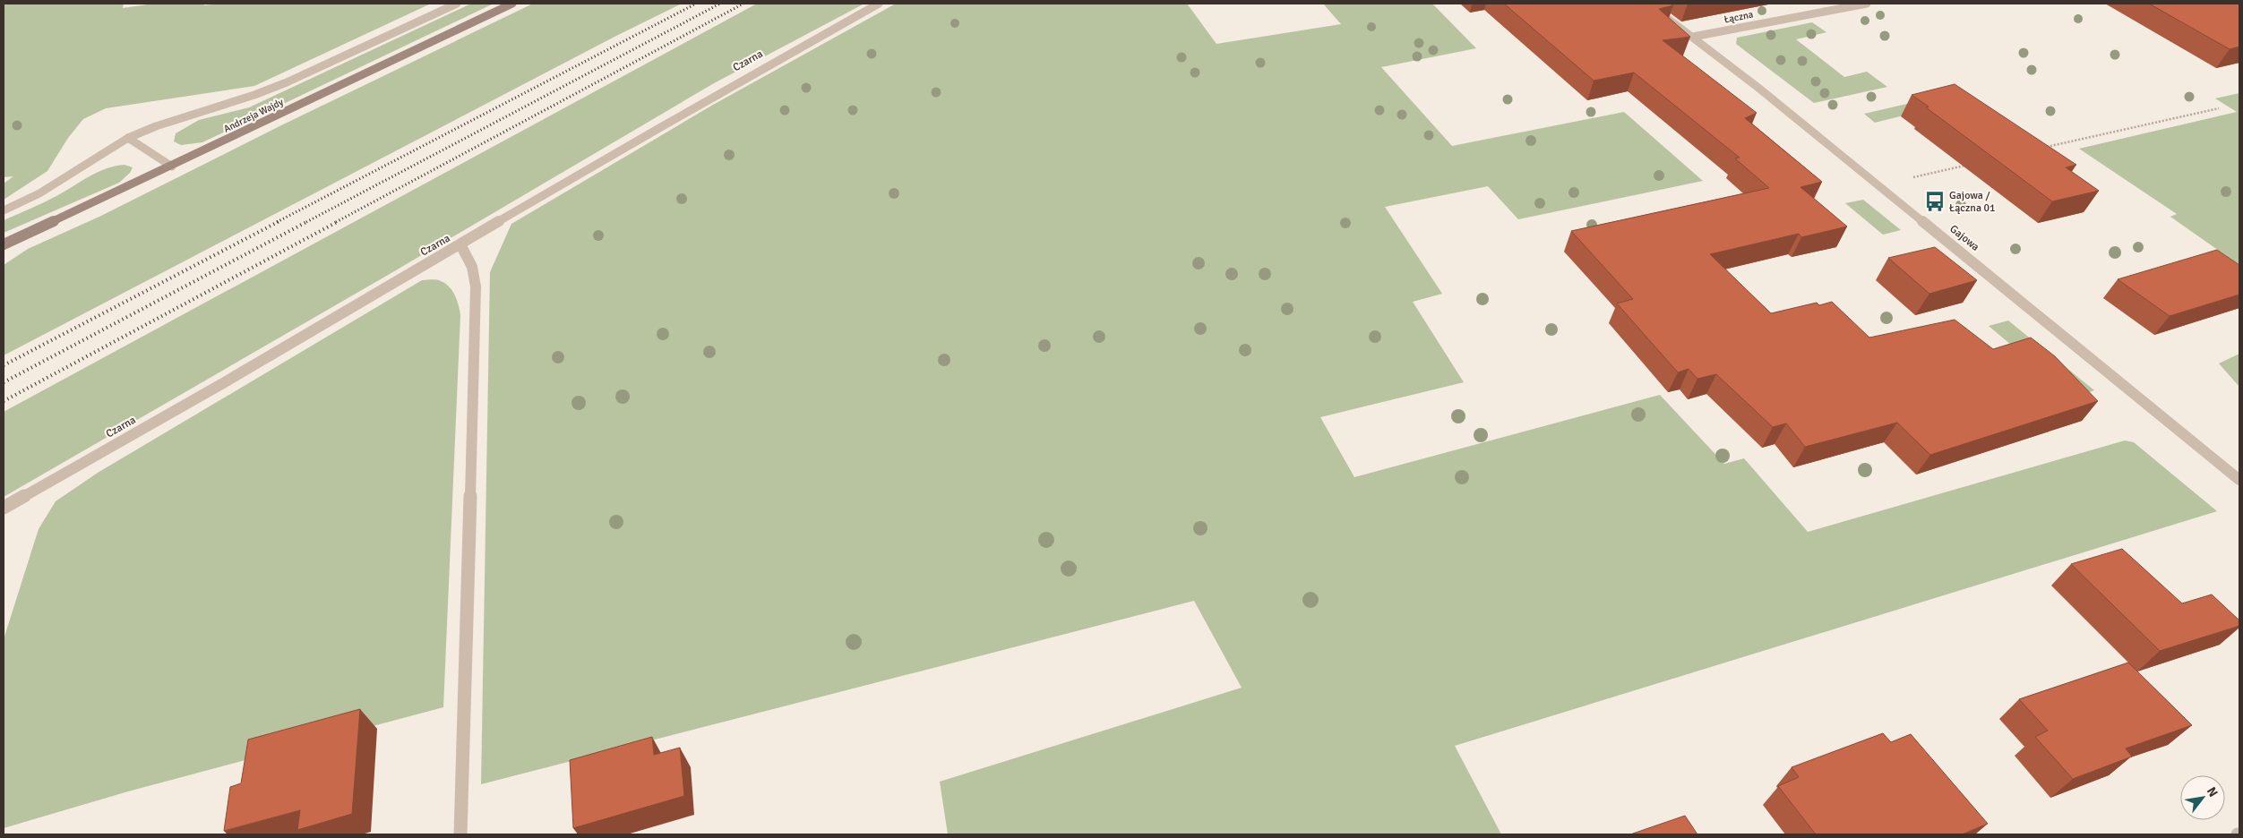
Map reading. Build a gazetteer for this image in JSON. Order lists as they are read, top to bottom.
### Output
{
  "streets": {
    "main road": ["Andrzeja Wajdy"],
    "street": ["Łączna", "Czarna", "Gajowa"]
  },
  "crossings": [
    ["Łączna", "Gajowa"]
  ],
  "places": {
    "bus stop": ["Gajowa / Łączna 01"]
  },
  "north": "top right"
}
